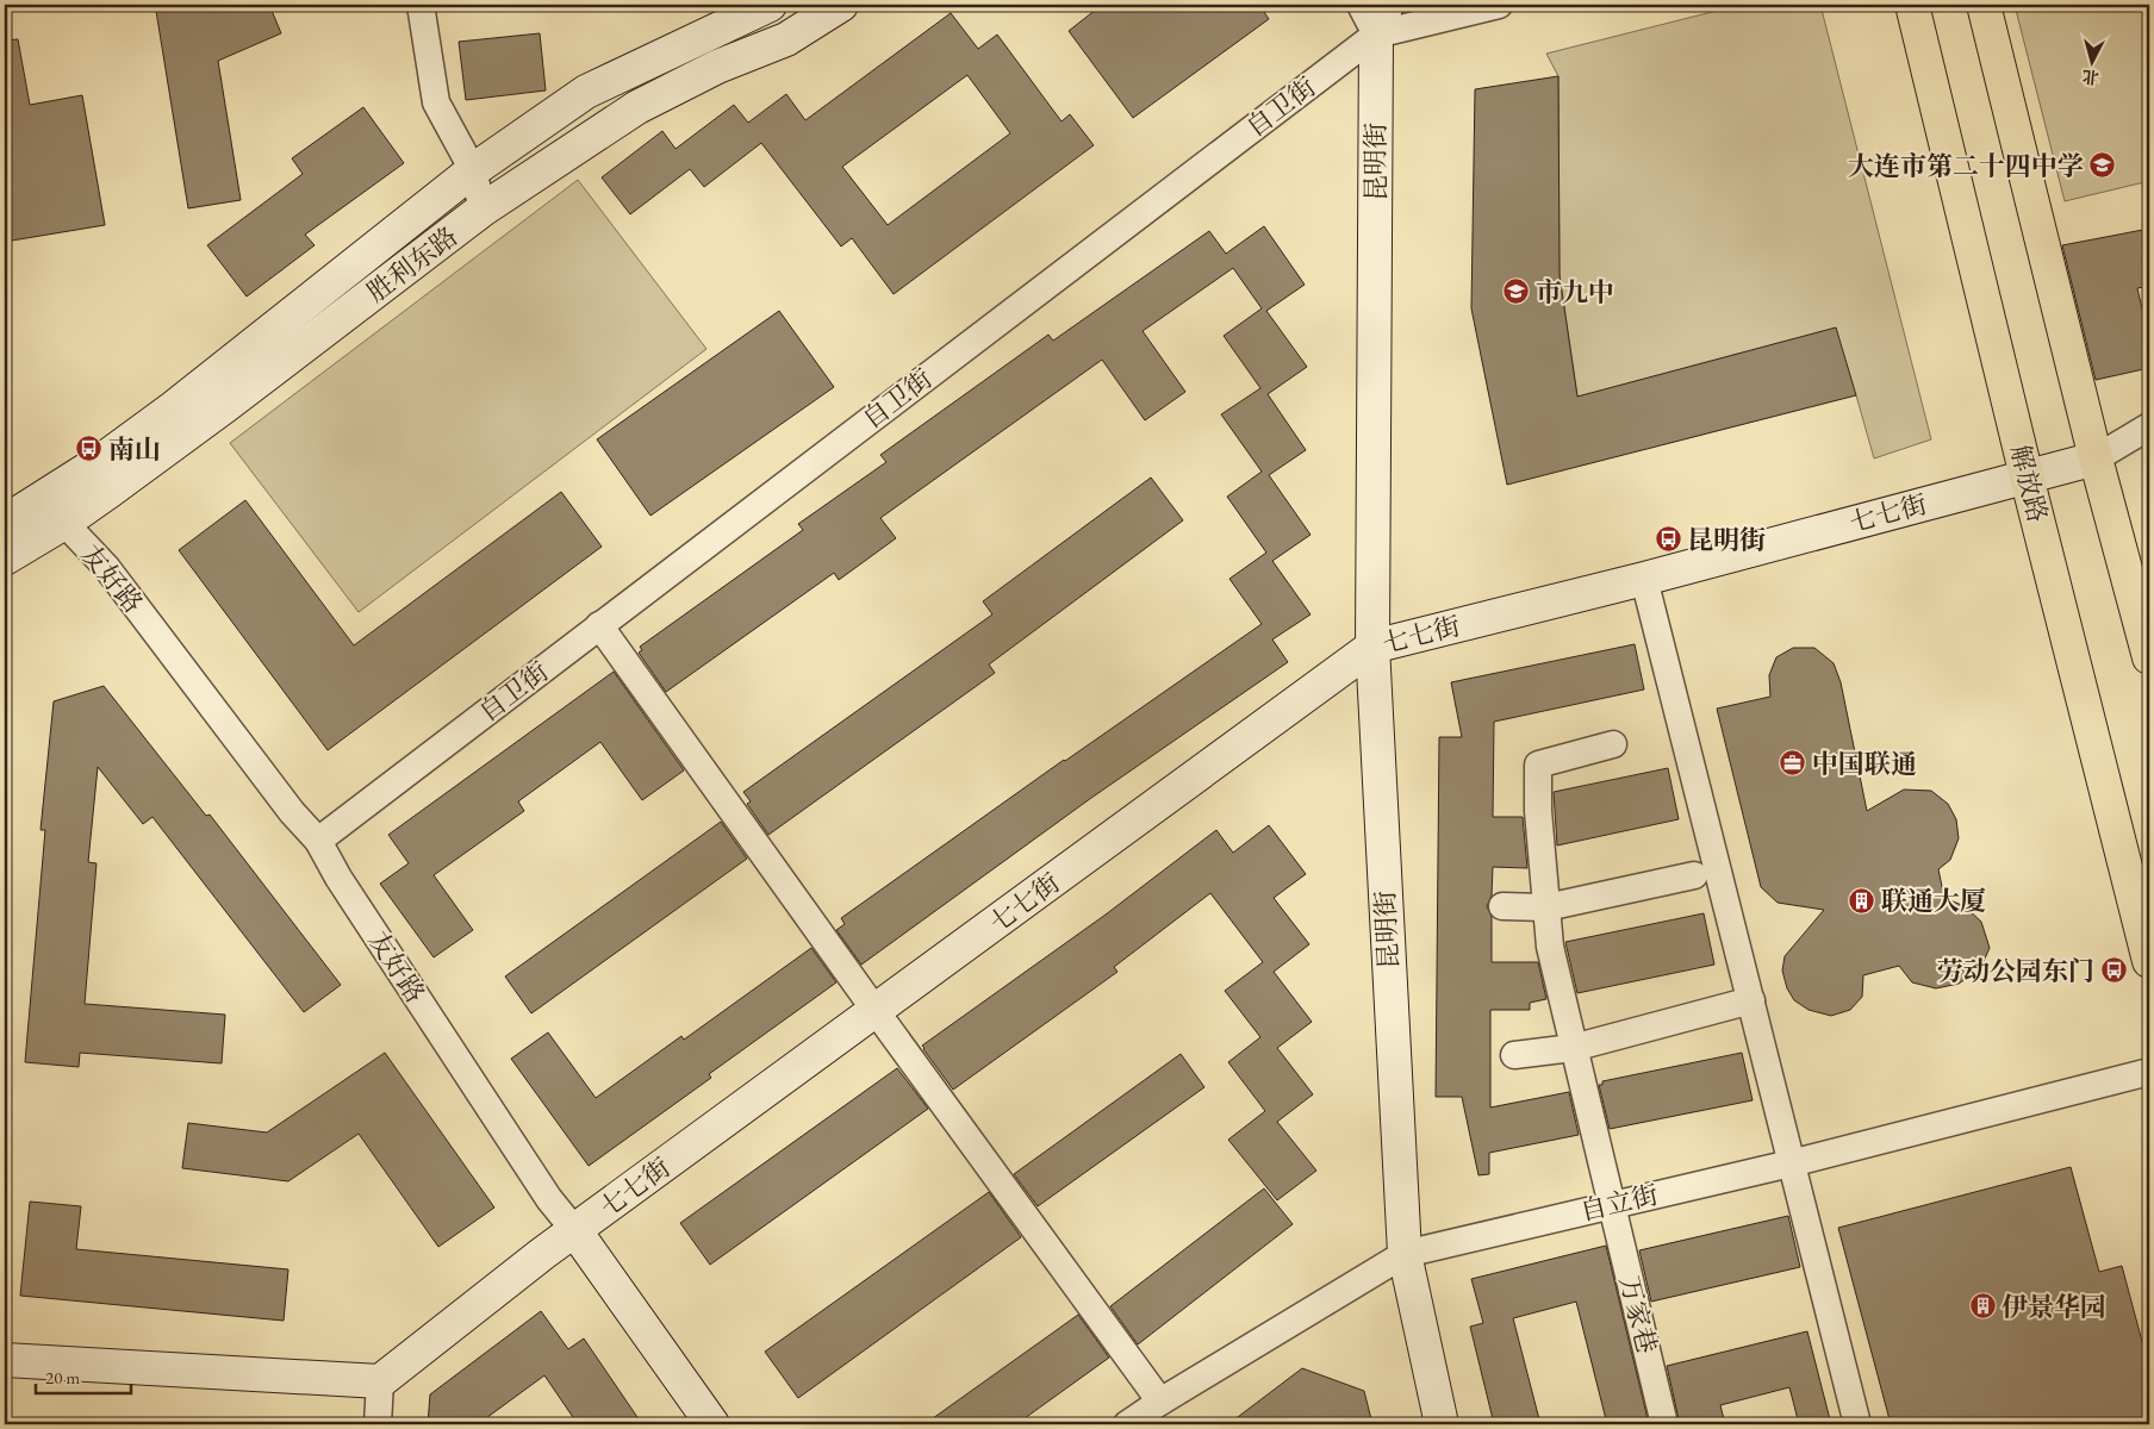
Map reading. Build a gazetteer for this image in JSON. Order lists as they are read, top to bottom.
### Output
{
  "streets": {
    "main road": [
      "昆明街",
      "胜利东路",
      "解放路",
      "七七街",
      "友好路"
    ],
    "street": ["自卫街", "自立街", "万家巷"]
  },
  "crossings": [
    ["自卫街", "昆明街"],
    ["自卫街", "友好路"],
    ["昆明街", "七七街"],
    ["昆明街", "自立街"],
    ["胜利东路", "友好路"],
    ["解放路", "七七街"],
    ["七七街", "友好路"],
    ["自立街", "万家巷"]
  ],
  "places": {
    "school or university": ["大连市第二十四中学", "市九中"],
    "bus stop": ["南山", "昆明街", "劳动公园东门"],
    "office": ["中国联通"],
    "building": ["联通大厦", "伊景华园"]
  },
  "scale_bar": "20 m",
  "north": "bottom"
}
